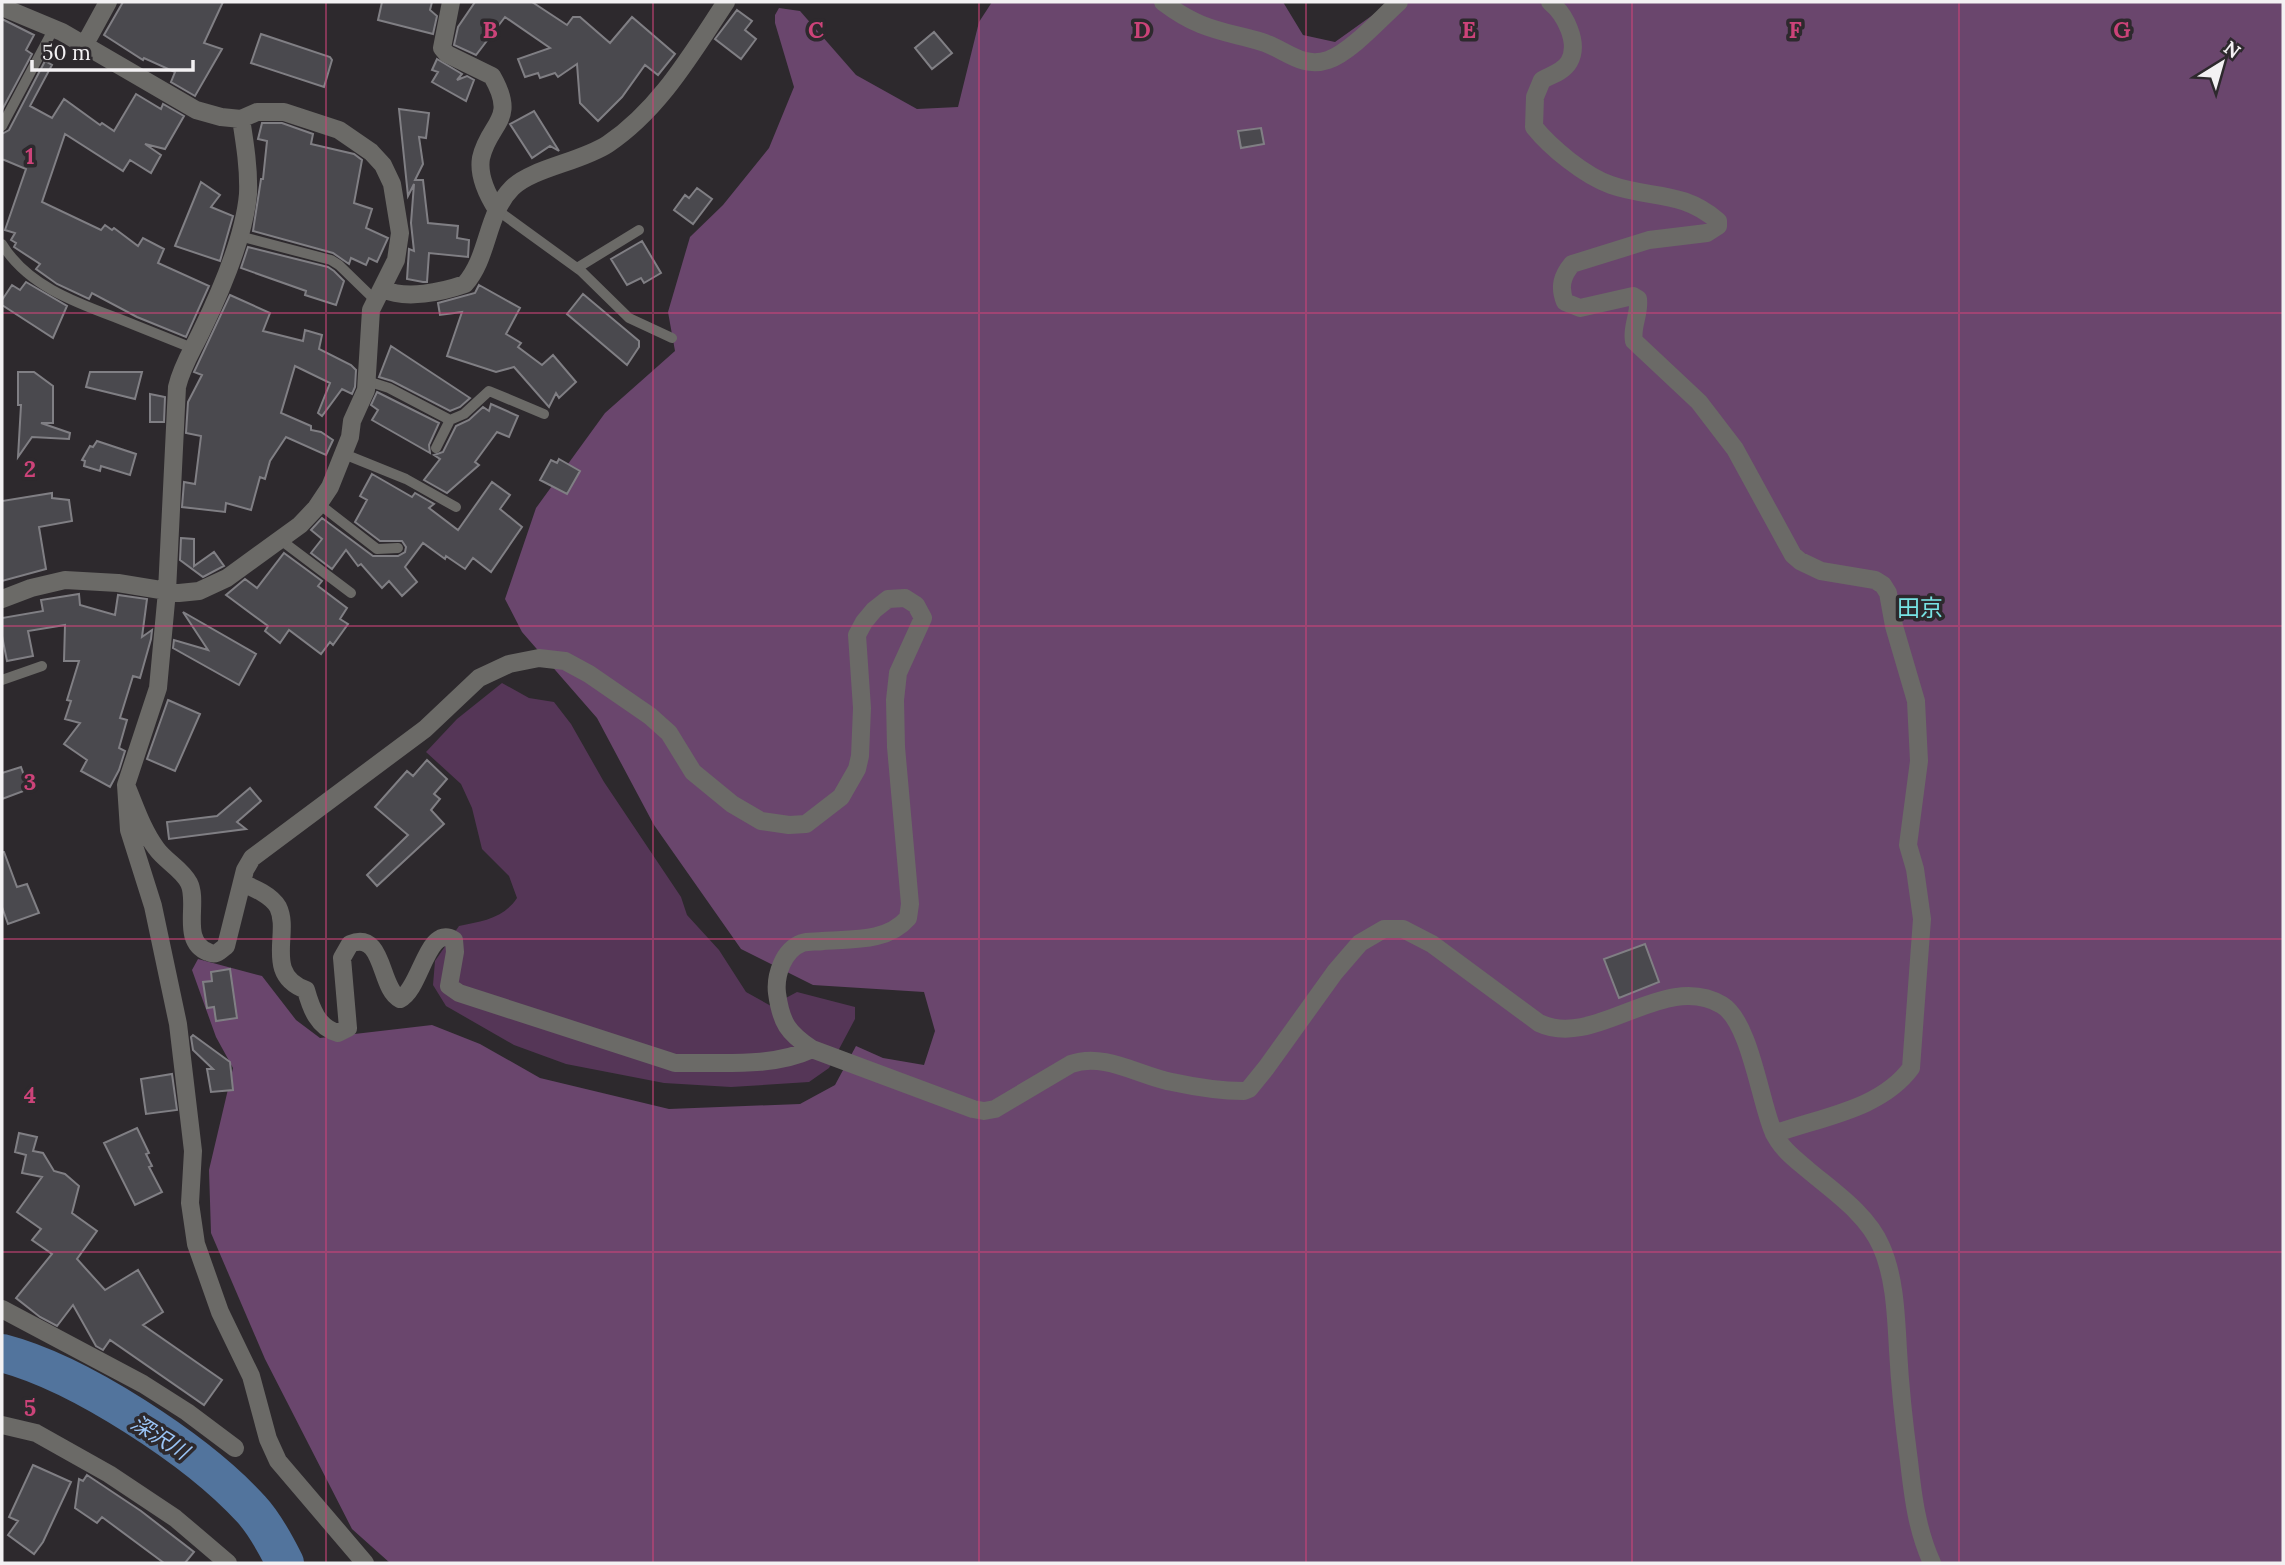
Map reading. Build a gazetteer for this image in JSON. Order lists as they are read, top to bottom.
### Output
{
  "districts": ["田京"],
  "water": ["深沢川"],
  "scale_bar": "50 m",
  "north": "top right",
  "grid": {
    "columns": [
      "B",
      "C",
      "D",
      "E",
      "F",
      "G"
    ],
    "rows": [
      "1",
      "2",
      "3",
      "4",
      "5"
    ]
  }
}
